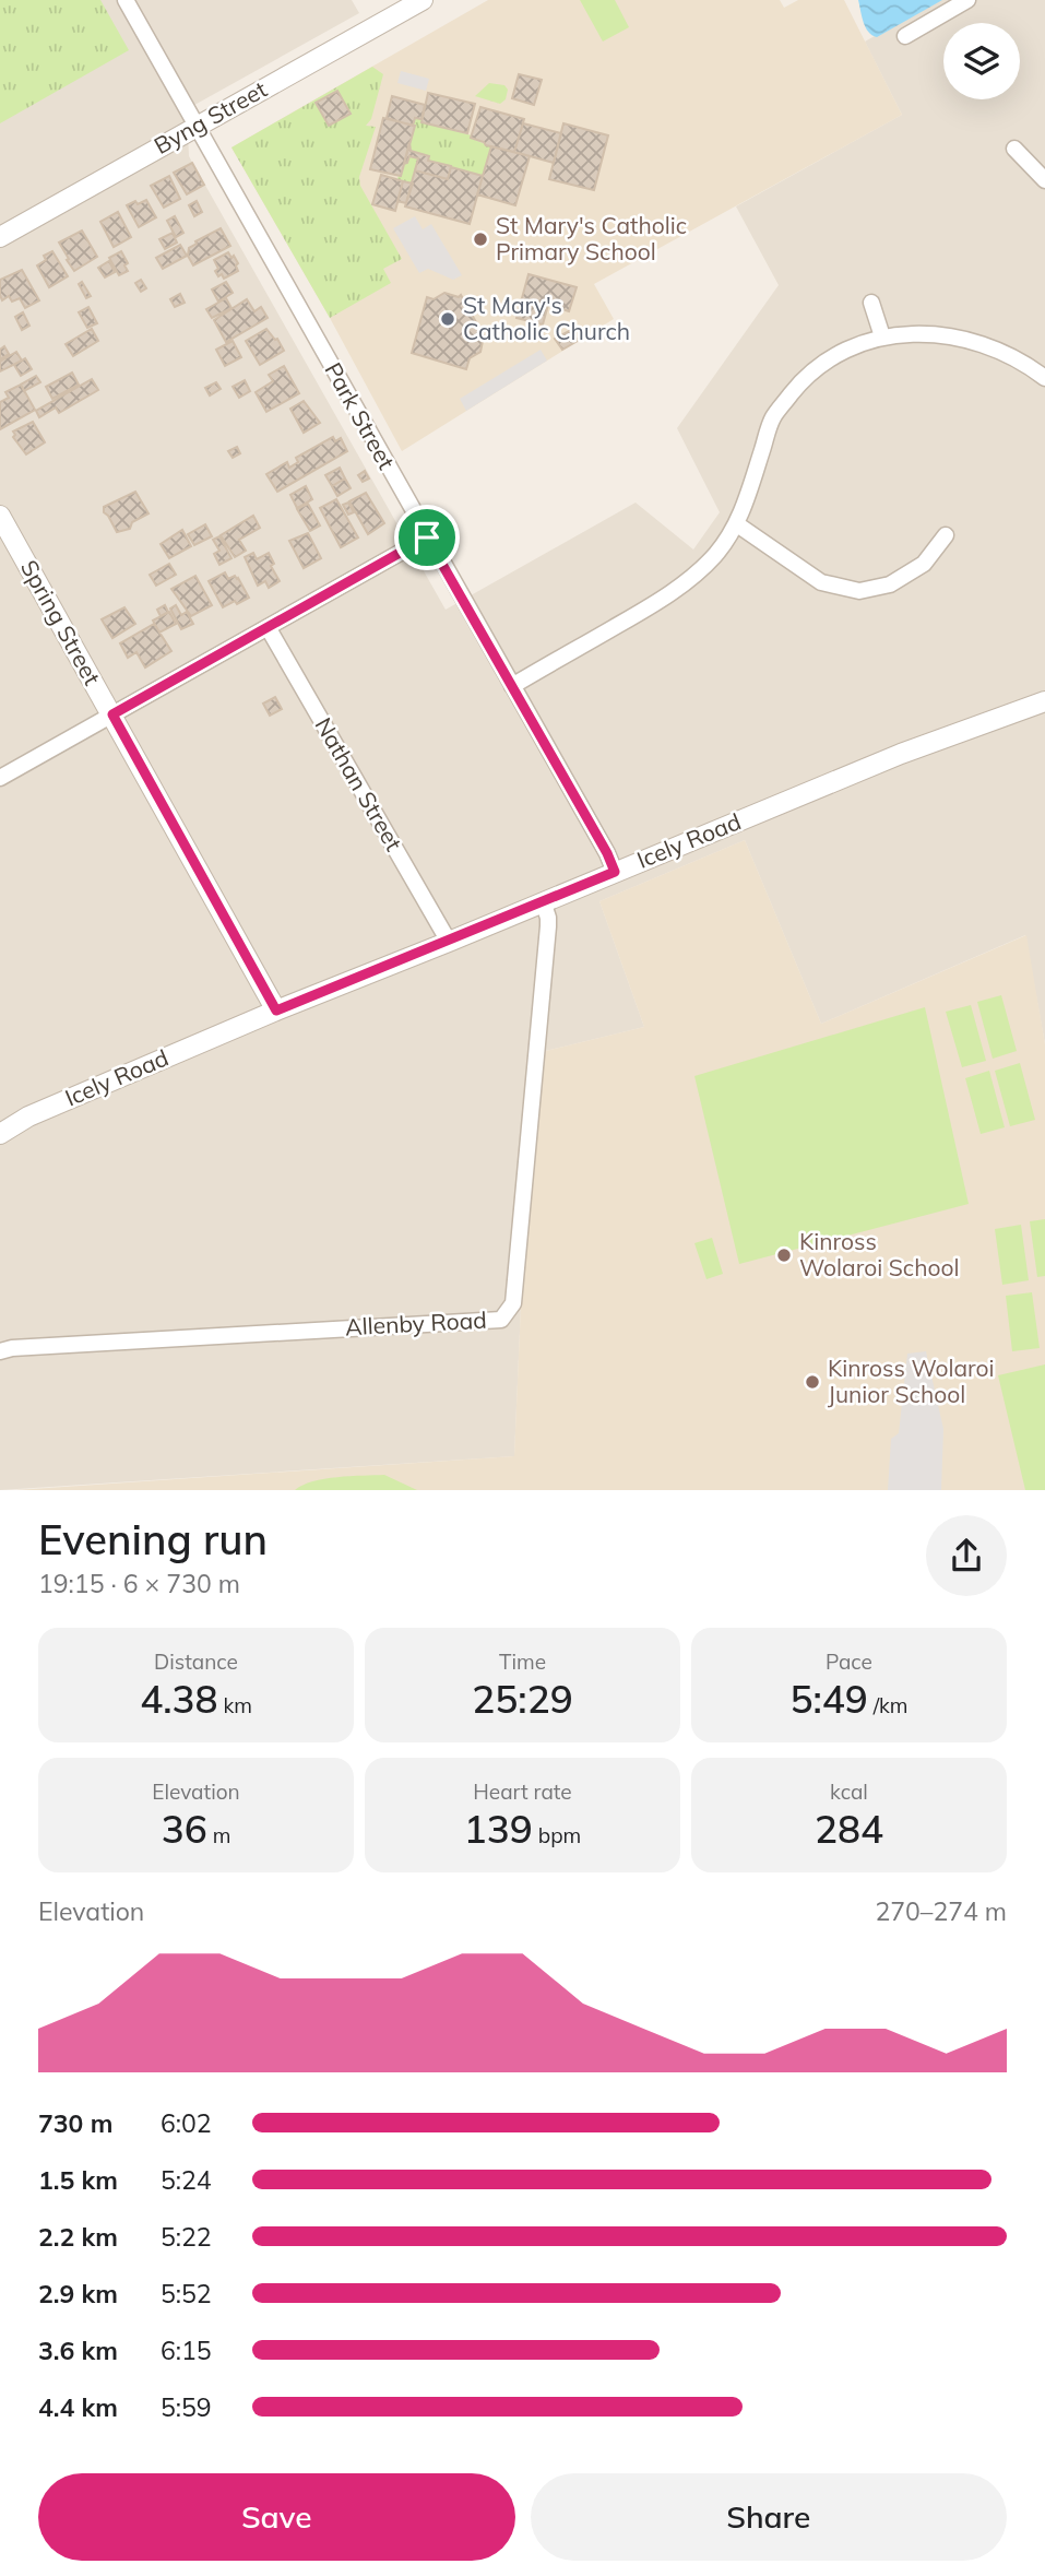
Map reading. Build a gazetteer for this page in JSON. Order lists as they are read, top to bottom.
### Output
{
  "streets": {
    "street": [
      "Byng Street",
      "Park Street",
      "Spring Street",
      "Nathan Street",
      "Icely Road",
      "Allenby Road"
    ]
  },
  "crossings": [
    ["Byng Street", "Park Street"],
    ["Park Street", "Icely Road"],
    ["Spring Street", "Icely Road"],
    ["Nathan Street", "Icely Road"],
    ["Icely Road", "Allenby Road"]
  ],
  "places": [
    "St Mary's Catholic Primary School",
    "St Mary's Catholic Church",
    "Kinross Wolaroi School",
    "Kinross Wolaroi Junior School"
  ],
  "page": {
    "heading": ["Evening run", "19:15 · 6 × 730 m"],
    "stats": [
      ["Distance", "4.38 km"],
      ["Time", "25:29"],
      ["Pace", "5:49 /km"],
      ["Elevation", "36 m"],
      ["Heart rate", "139 bpm"],
      ["kcal", "284"]
    ],
    "chart": ["Elevation", "270–274 m"],
    "list": [
      {
        "name": "730 m",
        "note": "6:02"
      },
      {
        "name": "1.5 km",
        "note": "5:24"
      },
      {
        "name": "2.2 km",
        "note": "5:22"
      },
      {
        "name": "2.9 km",
        "note": "5:52"
      },
      {
        "name": "3.6 km",
        "note": "6:15"
      },
      {
        "name": "4.4 km",
        "note": "5:59"
      }
    ],
    "buttons": ["Save", "Share"]
  }
}
